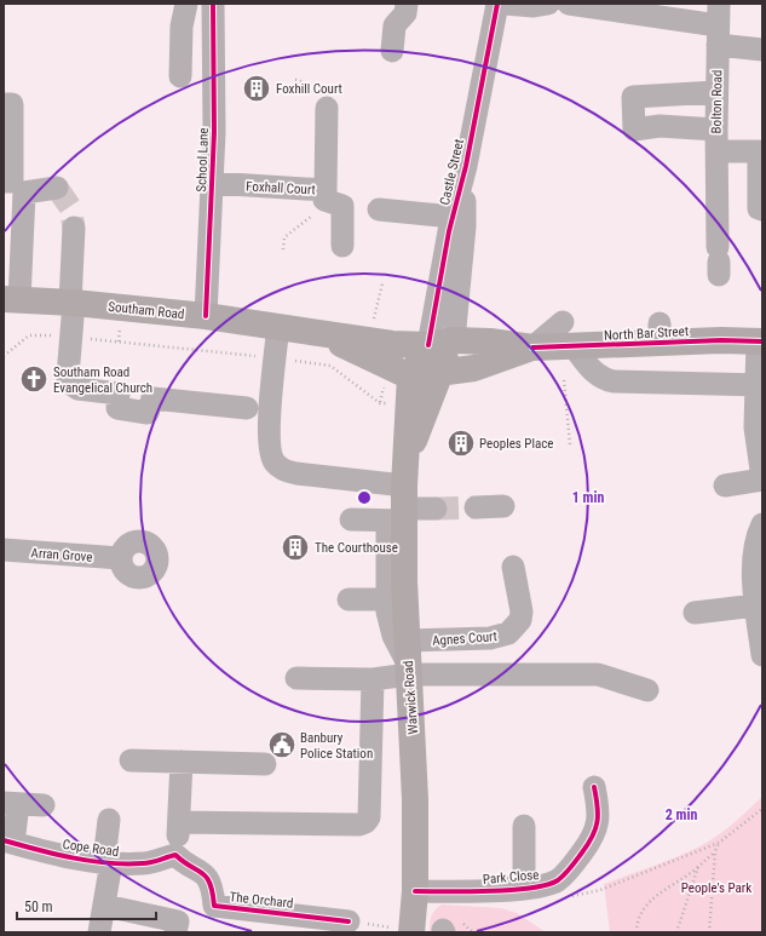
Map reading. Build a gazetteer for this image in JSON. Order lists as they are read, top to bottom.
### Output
{
  "streets": {
    "main road": ["Southam Road", "North Bar Street", "Warwick Road"],
    "street": [
      "Bolton Road",
      "School Lane",
      "Castle Street",
      "Foxhall Court",
      "Arran Grove",
      "Agnes Court",
      "Cope Road",
      "Park Close",
      "The Orchard"
    ]
  },
  "crossings": [
    ["School Lane", "Foxhall Court"],
    ["School Lane", "Southam Road"],
    ["Castle Street", "Southam Road"],
    ["Castle Street", "North Bar Street"],
    ["Castle Street", "Warwick Road"],
    ["Southam Road", "North Bar Street"],
    ["Southam Road", "Warwick Road"],
    ["North Bar Street", "Warwick Road"],
    ["Agnes Court", "Warwick Road"],
    ["Warwick Road", "Park Close"],
    ["Cope Road", "The Orchard"]
  ],
  "parks": ["People's Park"],
  "places": {
    "building": ["Foxhill Court", "Peoples Place", "The Courthouse"],
    "church": ["Southam Road Evangelical Church"],
    "public building": ["Banbury Police Station"]
  },
  "scale_bar": "50 m",
  "rings": ["1 min", "2 min"]
}
